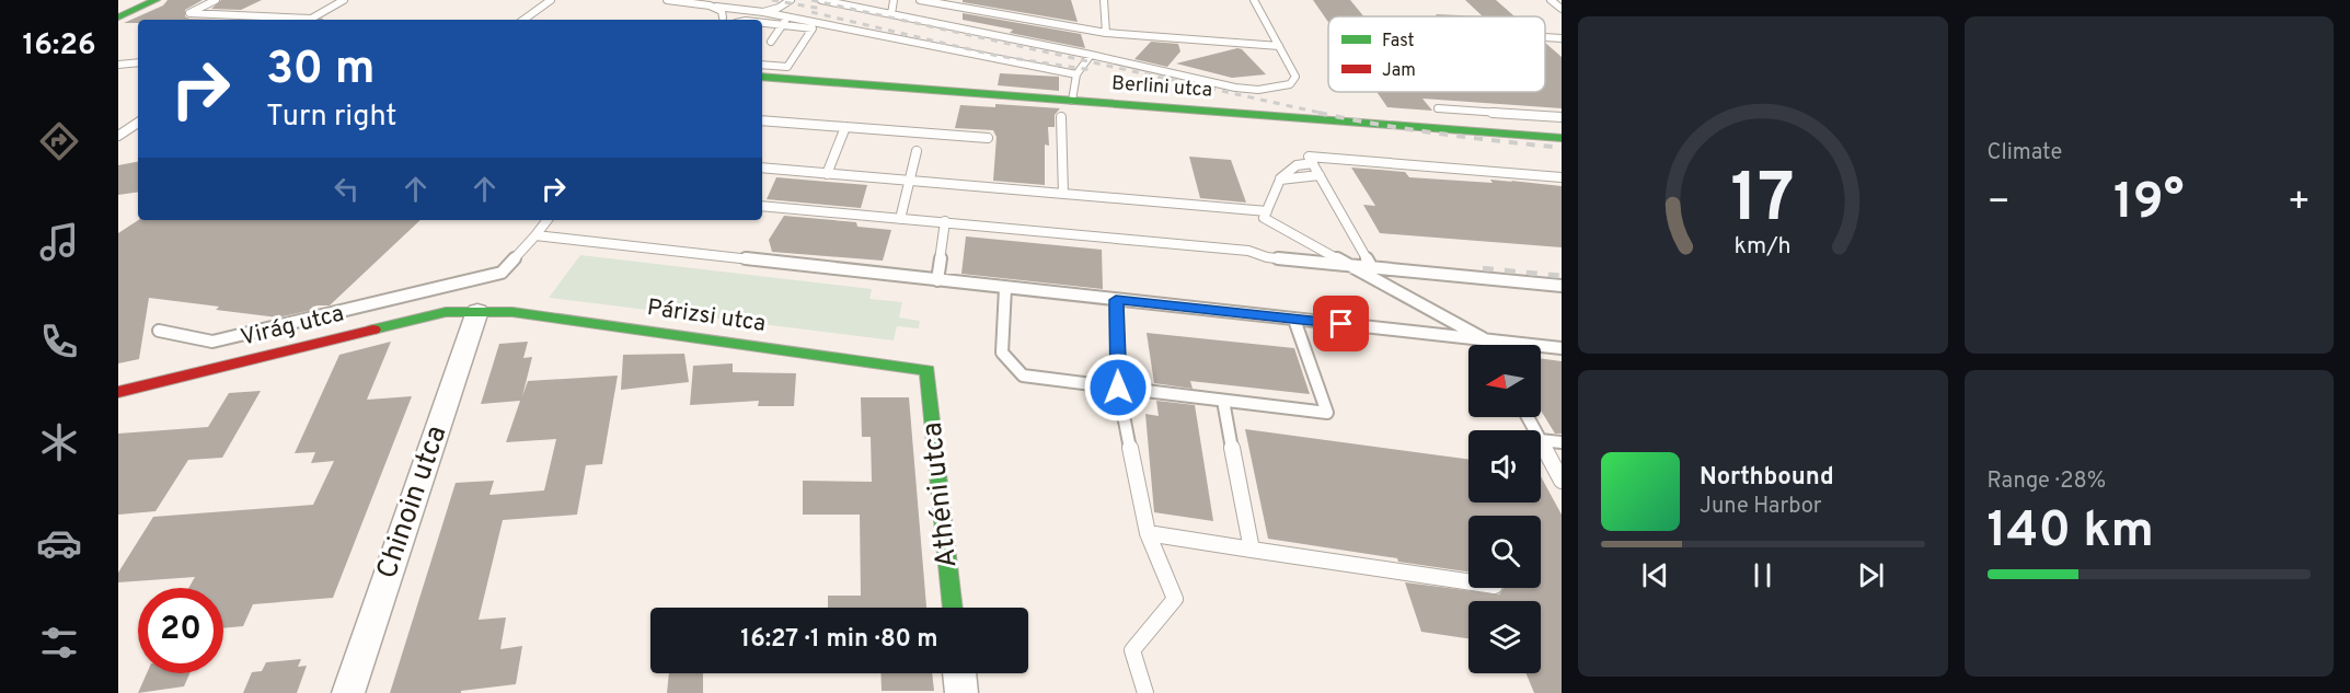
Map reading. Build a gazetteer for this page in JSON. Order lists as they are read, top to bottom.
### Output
{
  "streets": {
    "street": [
      "Berlini utca",
      "Párizsi utca",
      "Virág utca",
      "Athéni utca",
      "Chinoin utca"
    ]
  },
  "crossings": [
    ["Párizsi utca", "Virág utca"],
    ["Párizsi utca", "Athéni utca"],
    ["Párizsi utca", "Chinoin utca"],
    ["Virág utca", "Chinoin utca"]
  ],
  "legend": ["Fast", "Jam"],
  "north": "left",
  "page": {
    "tabs": "16:26",
    "tile": [
      "Climate",
      ["Range · 28%", "140 km"]
    ],
    "turn": ["30 m", "Turn right"],
    "heat": ["−", "19°", "+"],
    "song": ["Northbound", "June Harbor"],
    "limit": "20",
    "trip": "16:27 · 1 min · 80 m",
    "gauge": ["17", "km/h"]
  }
}
